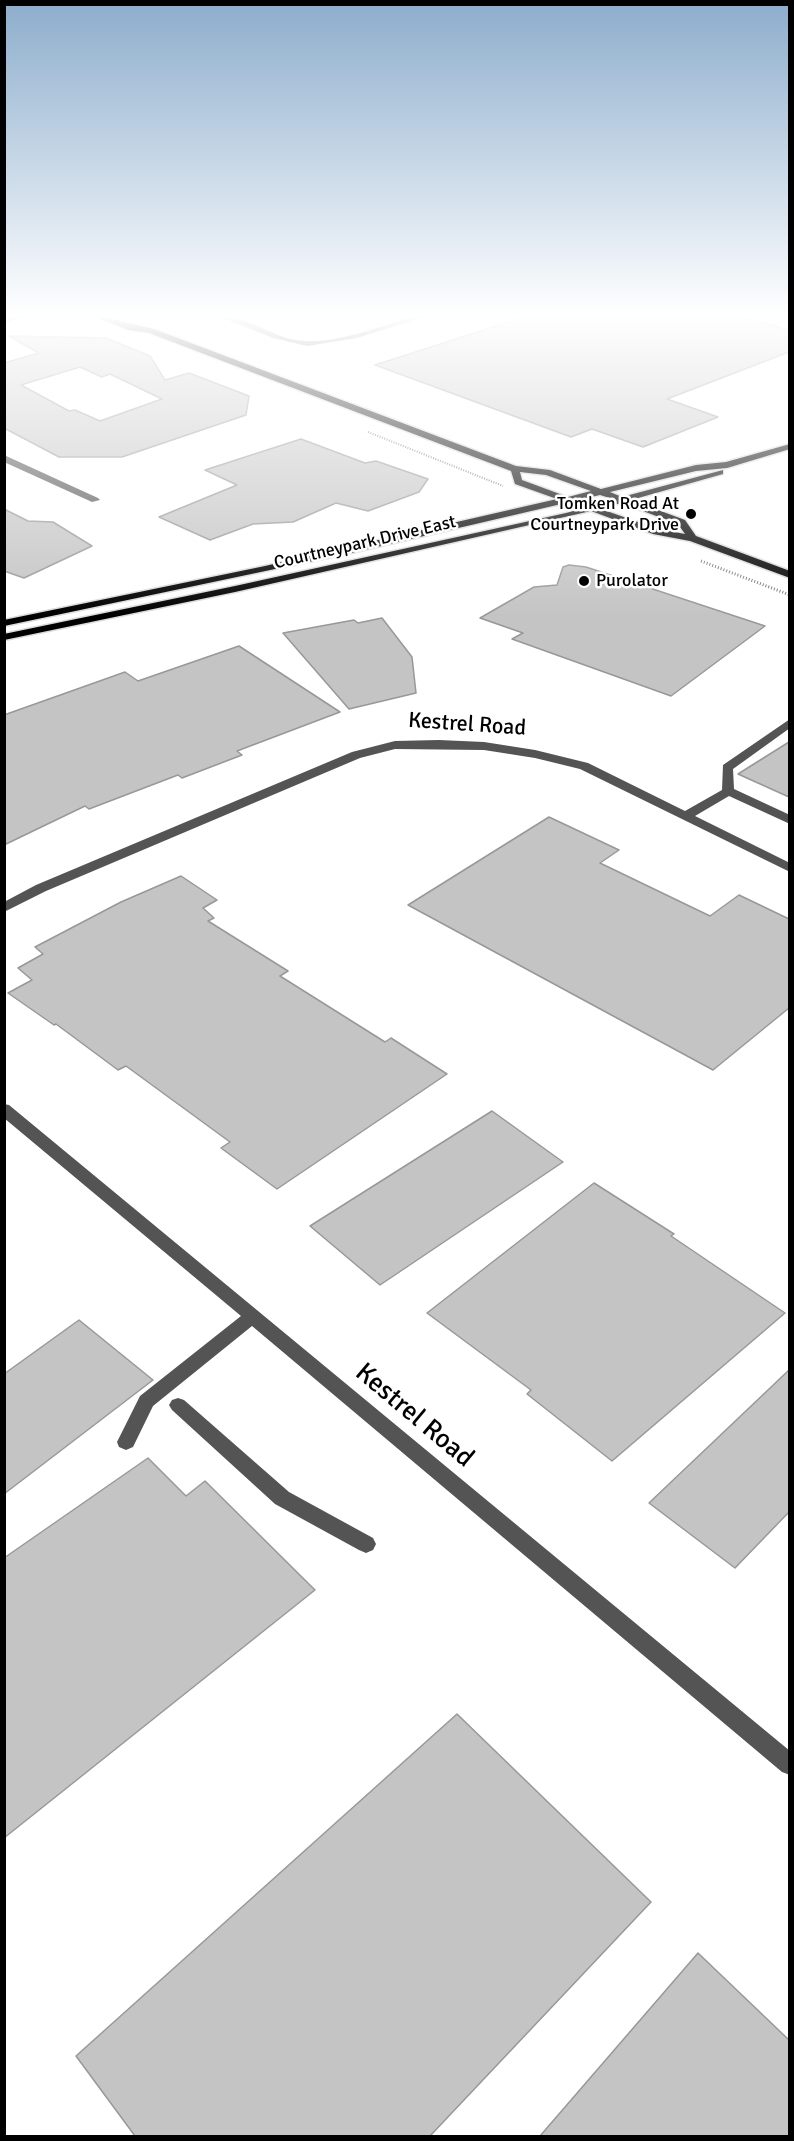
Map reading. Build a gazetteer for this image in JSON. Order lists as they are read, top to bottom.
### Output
{
  "streets": {
    "main road": ["Courtneypark Drive East"],
    "street": ["Kestrel Road"]
  },
  "places": ["Tomken Road At Courtneypark Drive", "Purolator"]
}
